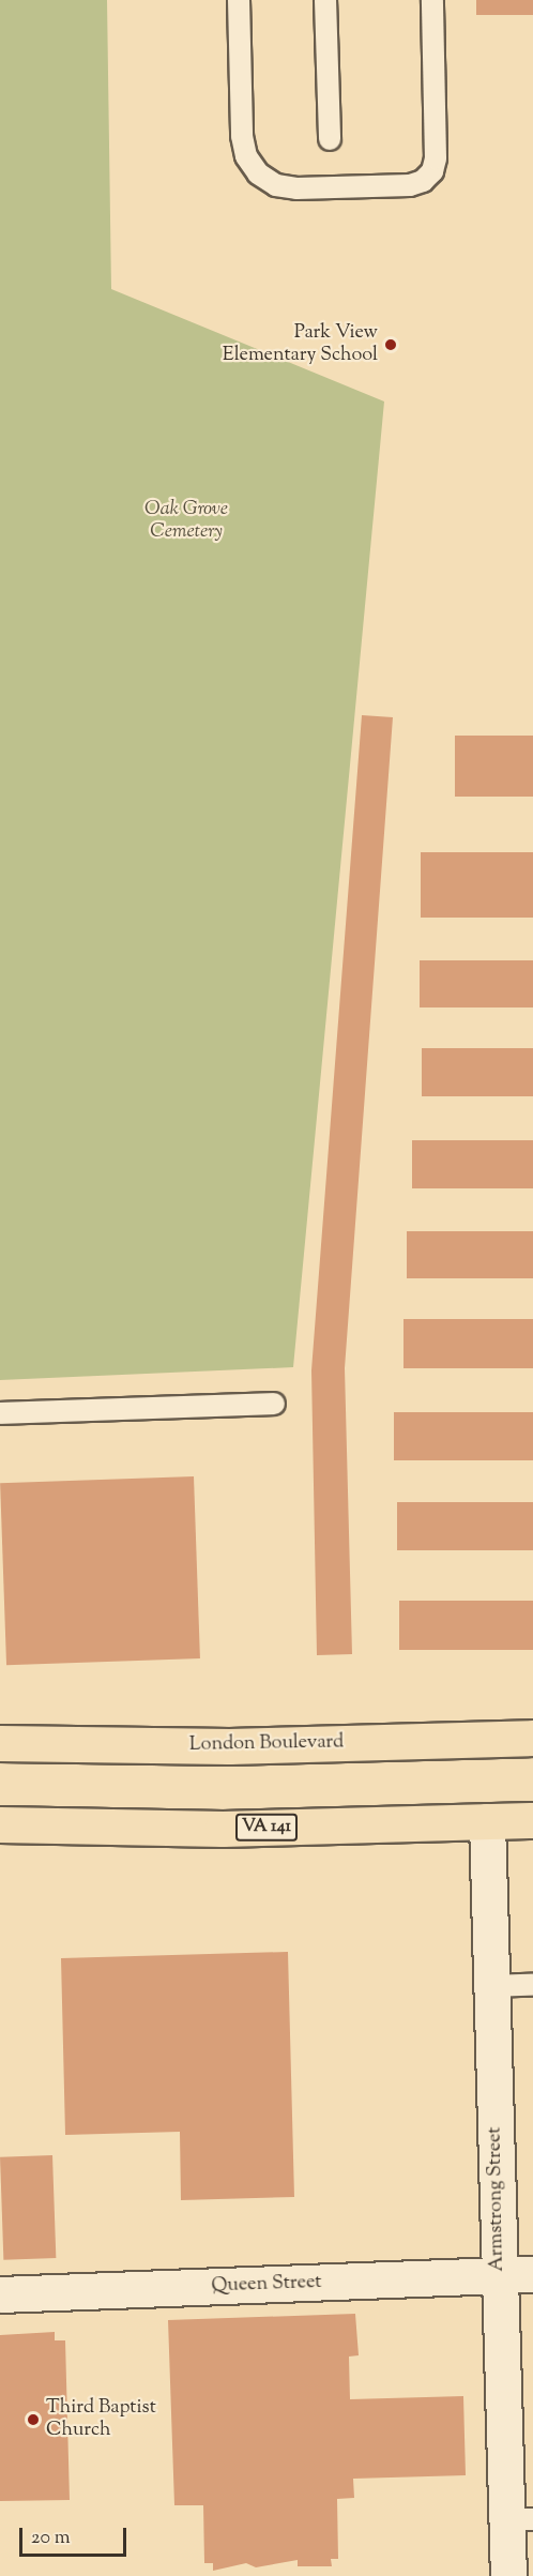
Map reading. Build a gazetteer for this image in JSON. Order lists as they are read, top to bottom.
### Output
{
  "streets": {
    "main road": ["London Boulevard", "VA 141"],
    "street": ["Armstrong Street", "Queen Street"]
  },
  "crossings": [
    ["VA 141", "Armstrong Street"],
    ["Armstrong Street", "Queen Street"]
  ],
  "parks": ["Oak Grove Cemetery"],
  "places": ["Park View Elementary School", "Third Baptist Church"],
  "scale_bar": "20 m"
}
